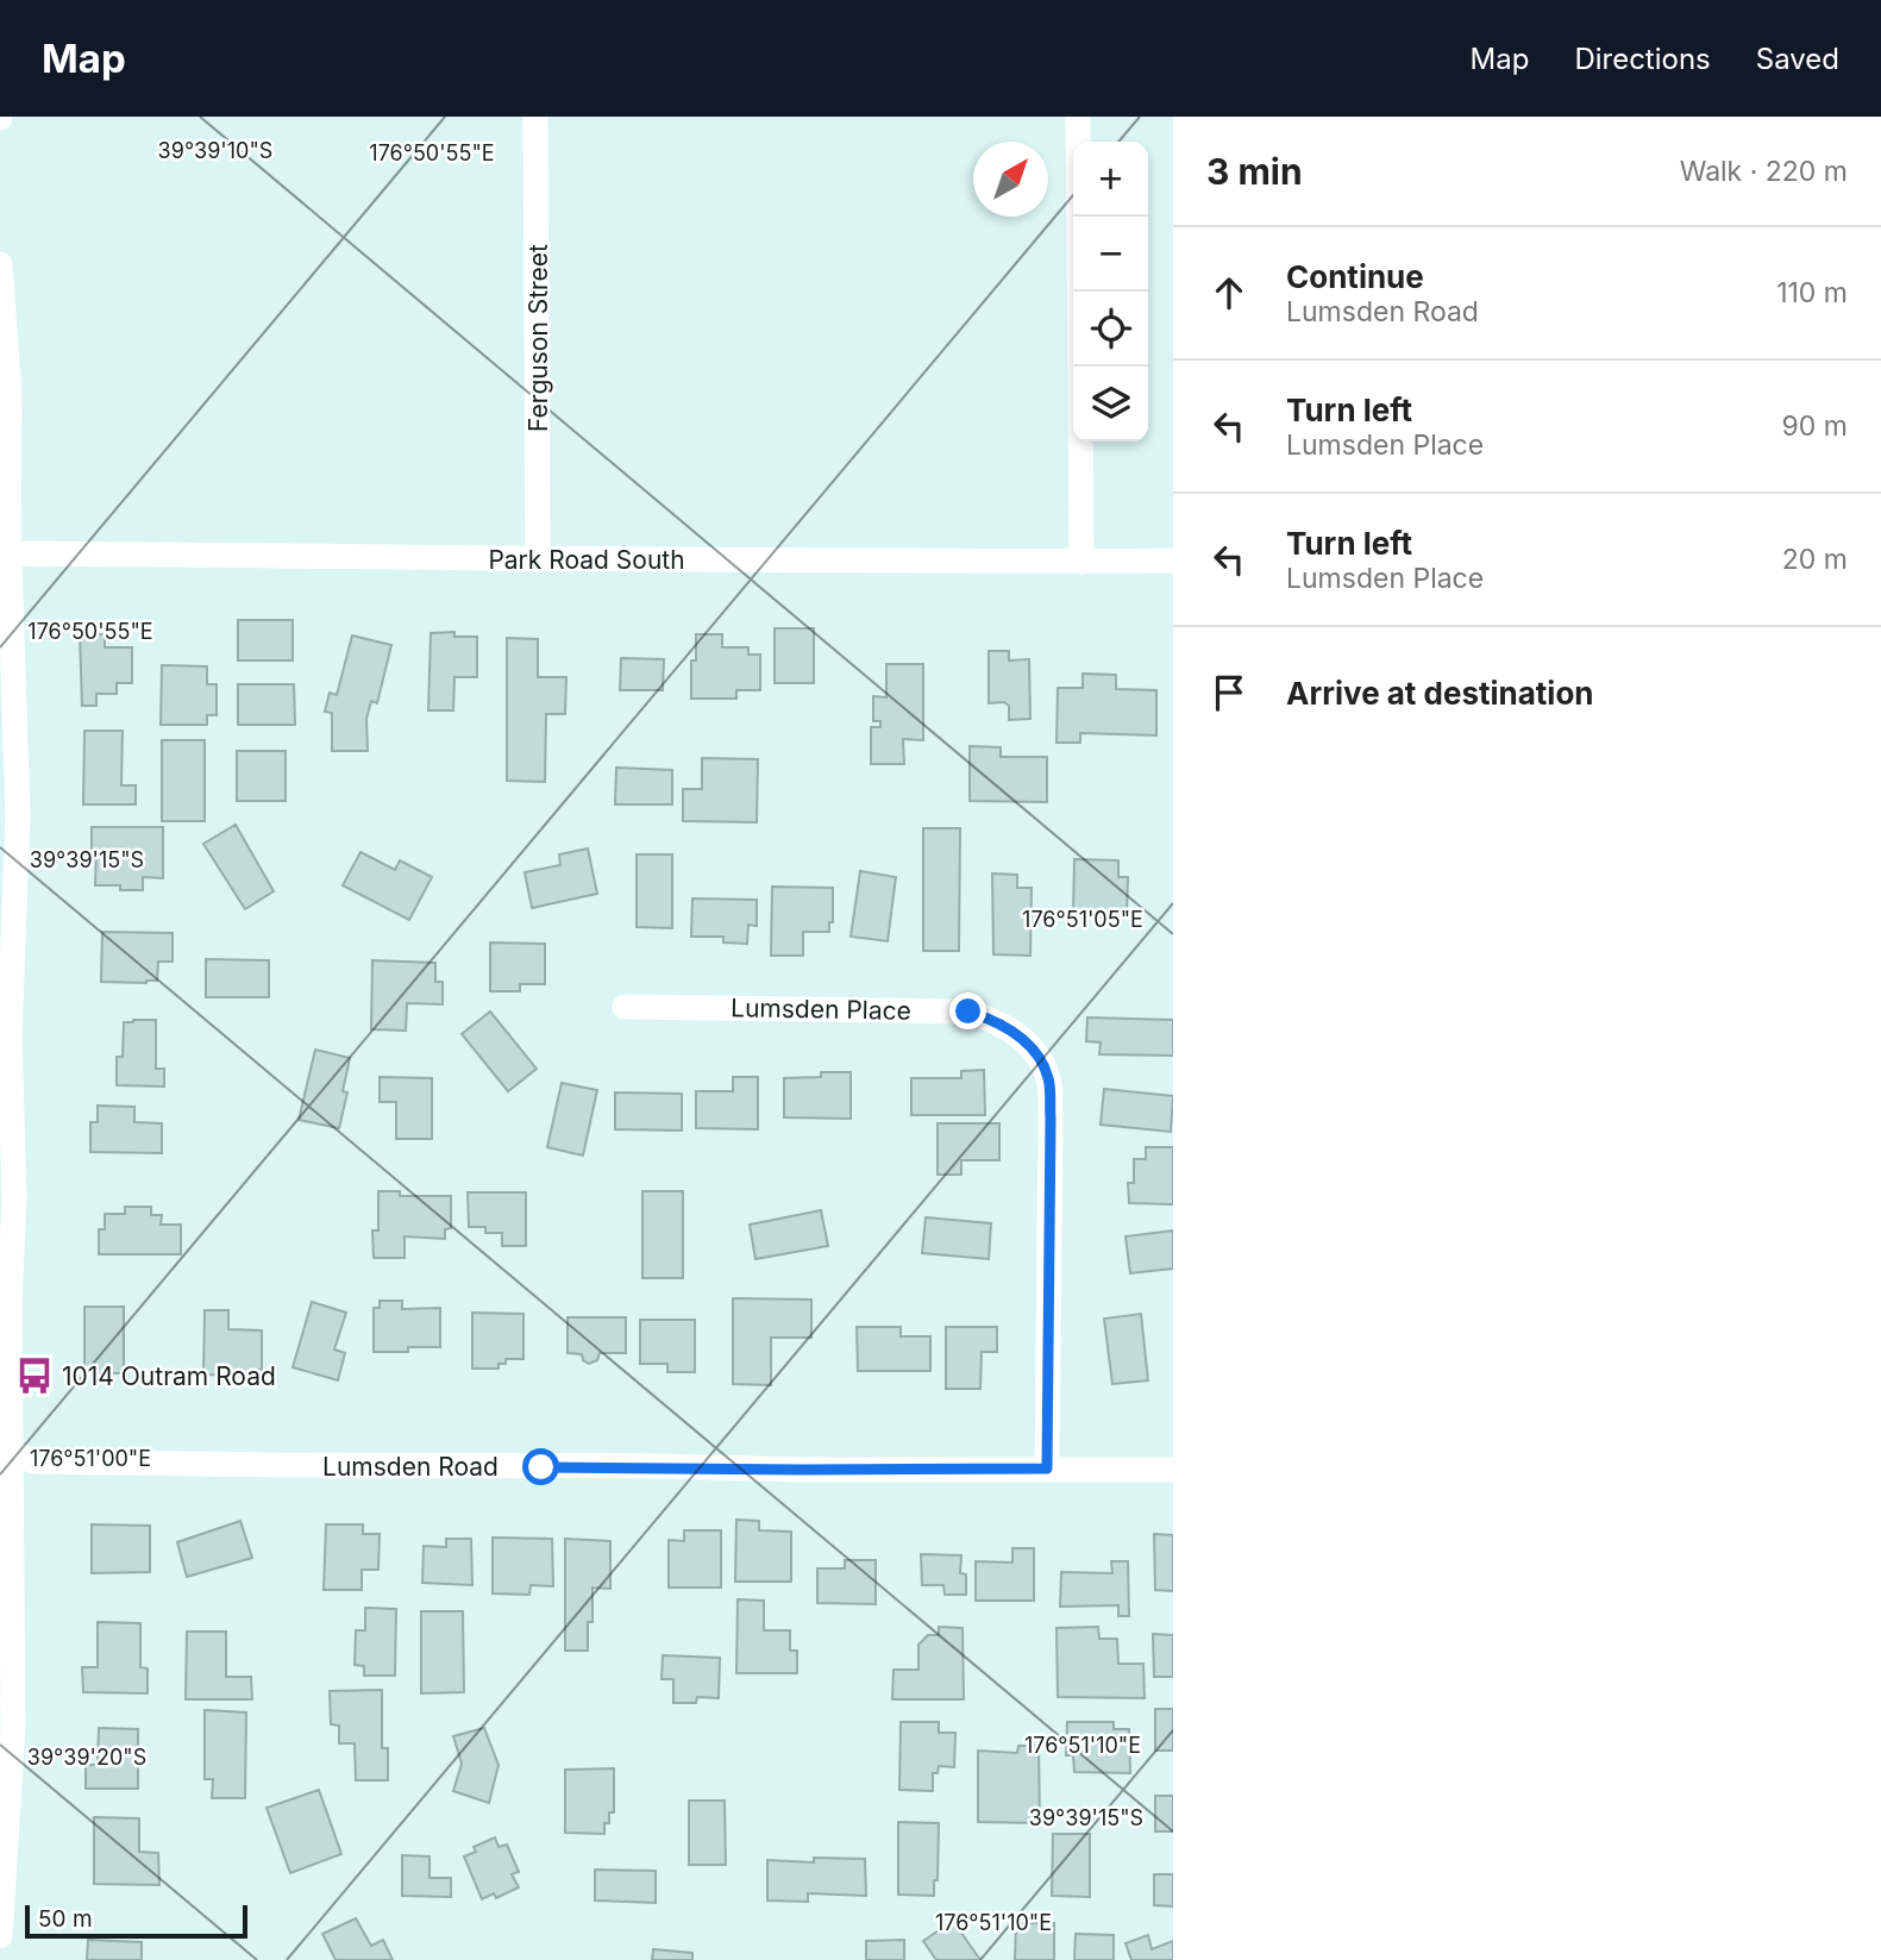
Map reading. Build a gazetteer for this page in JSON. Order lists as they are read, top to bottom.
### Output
{
  "streets": {
    "street": [
      "Ferguson Street",
      "Park Road South",
      "Lumsden Place",
      "Lumsden Road"
    ]
  },
  "crossings": [
    ["Ferguson Street", "Park Road South"],
    ["Lumsden Place", "Lumsden Road"]
  ],
  "places": {
    "bus stop": ["1014 Outram Road"]
  },
  "scale_bar": "50 m",
  "north": "top right",
  "page": {
    "header": "Map",
    "nav": ["Map", "Directions", "Saved"],
    "heading": ["3 min", "Walk · 220 m"],
    "map_buttons": ["+", "−"],
    "list": [
      ["Continue", "Lumsden Road", "110 m"],
      ["Turn left", "Lumsden Place", "90 m"],
      ["Turn left", "Lumsden Place", "20 m"],
      "Arrive at destination"
    ],
    "scale": "50 m"
  },
  "coordinates": [
    "39°39'10\"S",
    "176°50'55\"E",
    "39°39'15\"S",
    "176°51'05\"E",
    "176°51'00\"E",
    "176°51'10\"E",
    "39°39'20\"S"
  ]
}
